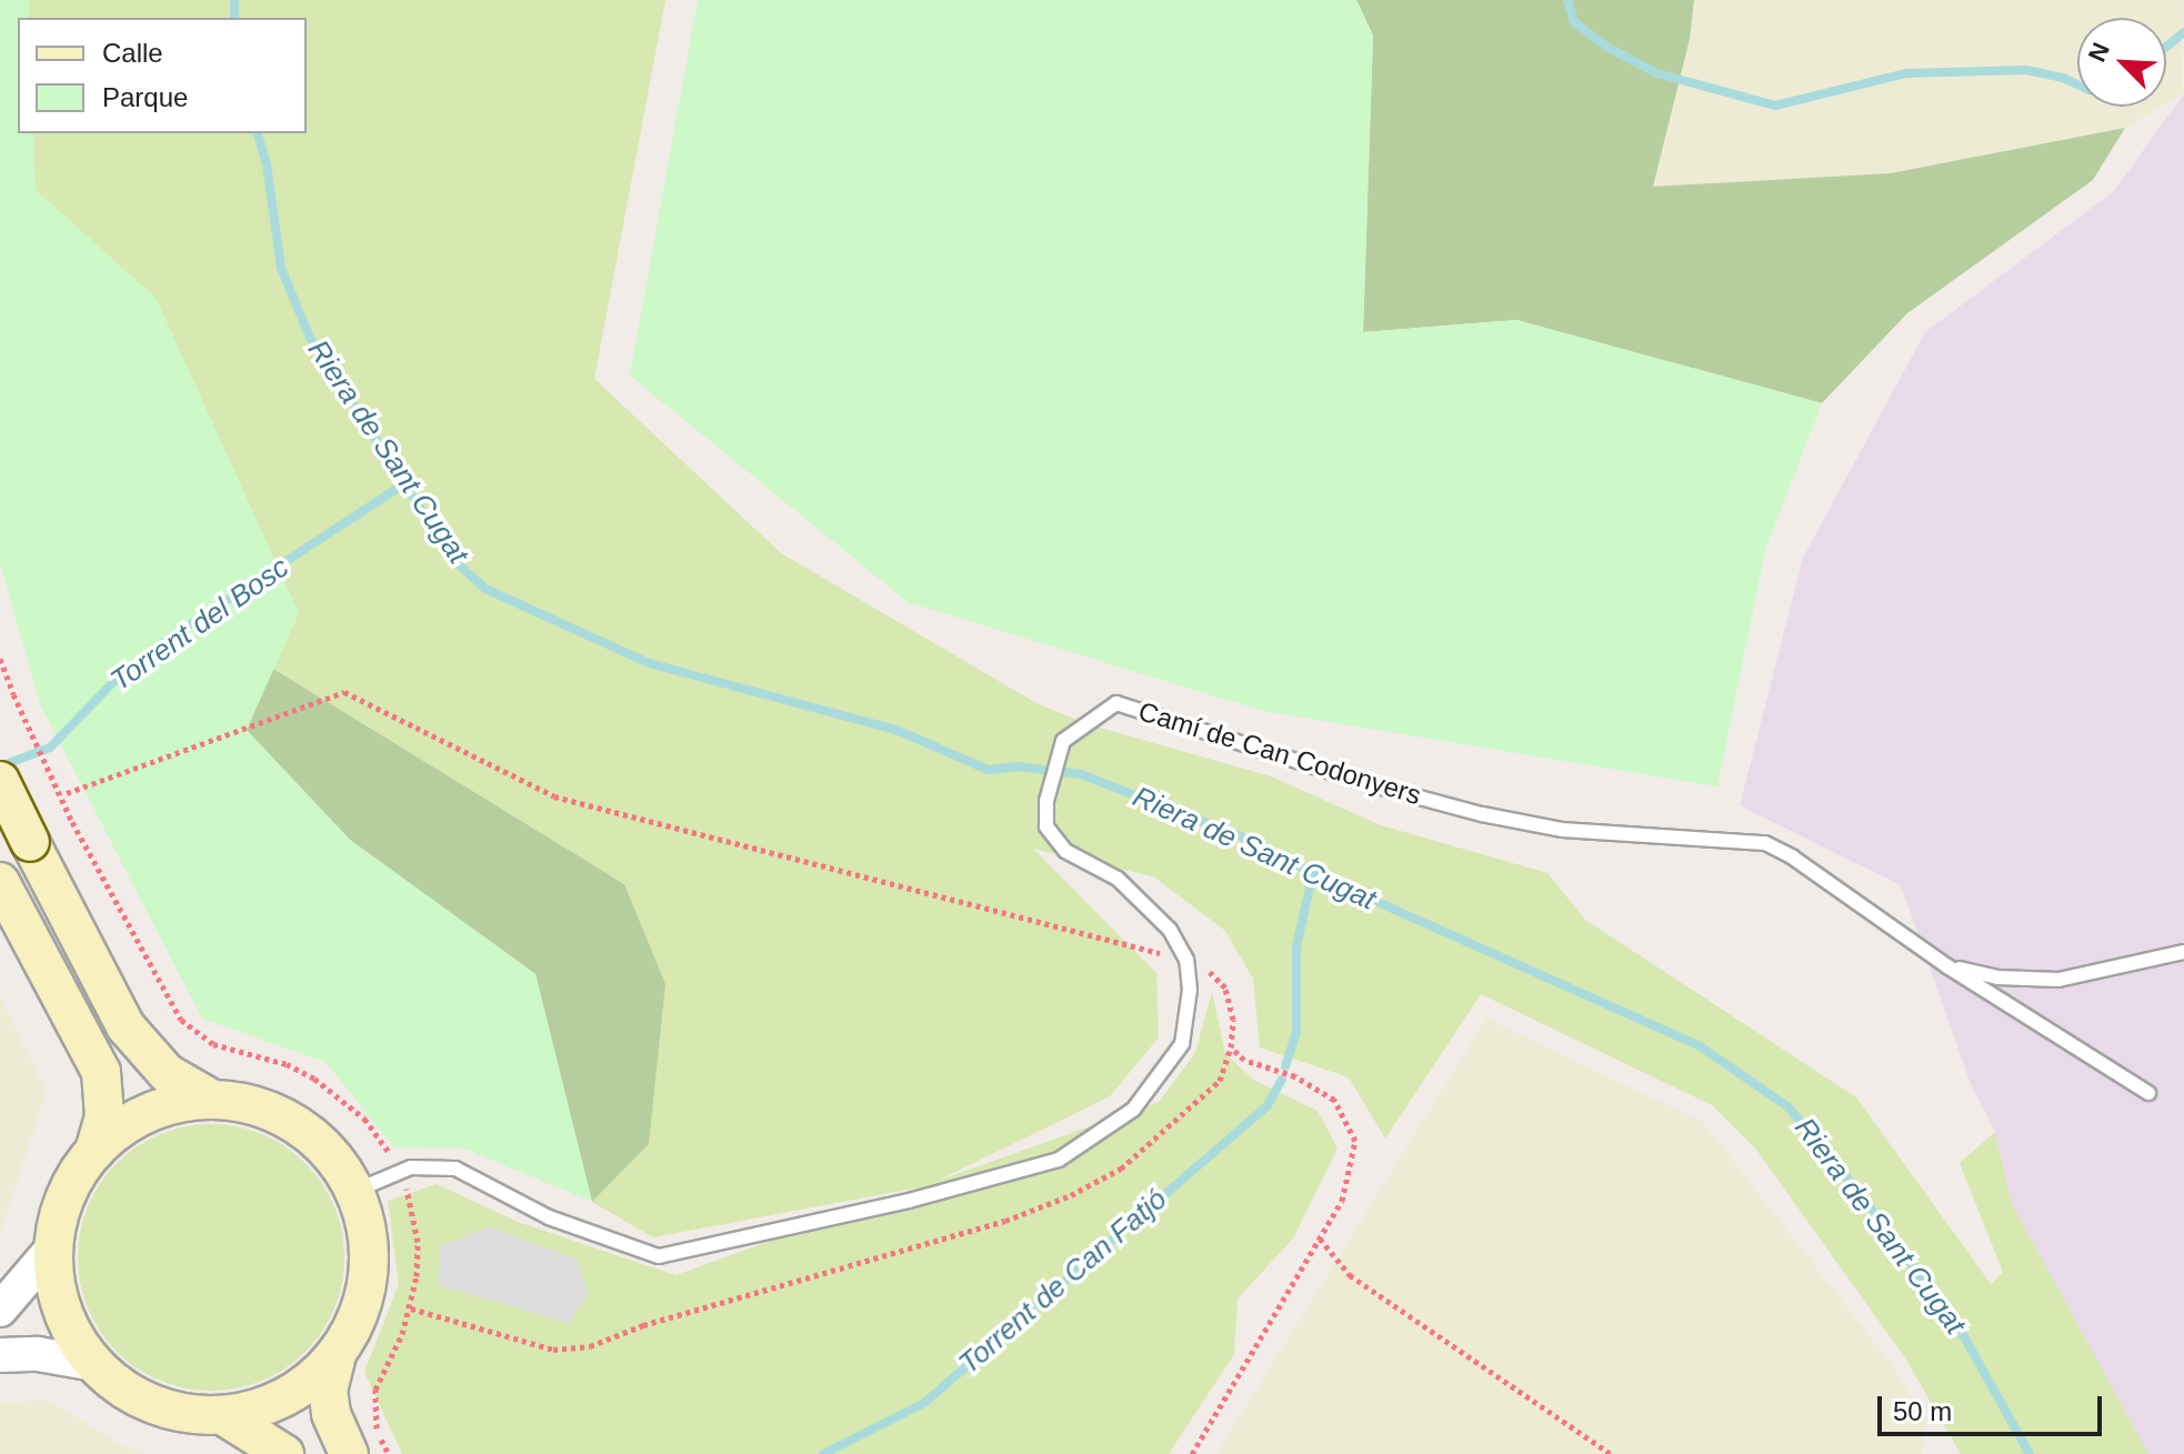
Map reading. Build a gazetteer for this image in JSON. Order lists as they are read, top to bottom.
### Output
{
  "streets": {
    "lane": ["Camí de Can Codonyers"]
  },
  "water": ["Riera de Sant Cugat", "Torrent del Bosc", "Torrent de Can Fatjó"],
  "legend": ["Calle", "Parque"],
  "scale_bar": "50 m",
  "north": "top left"
}
